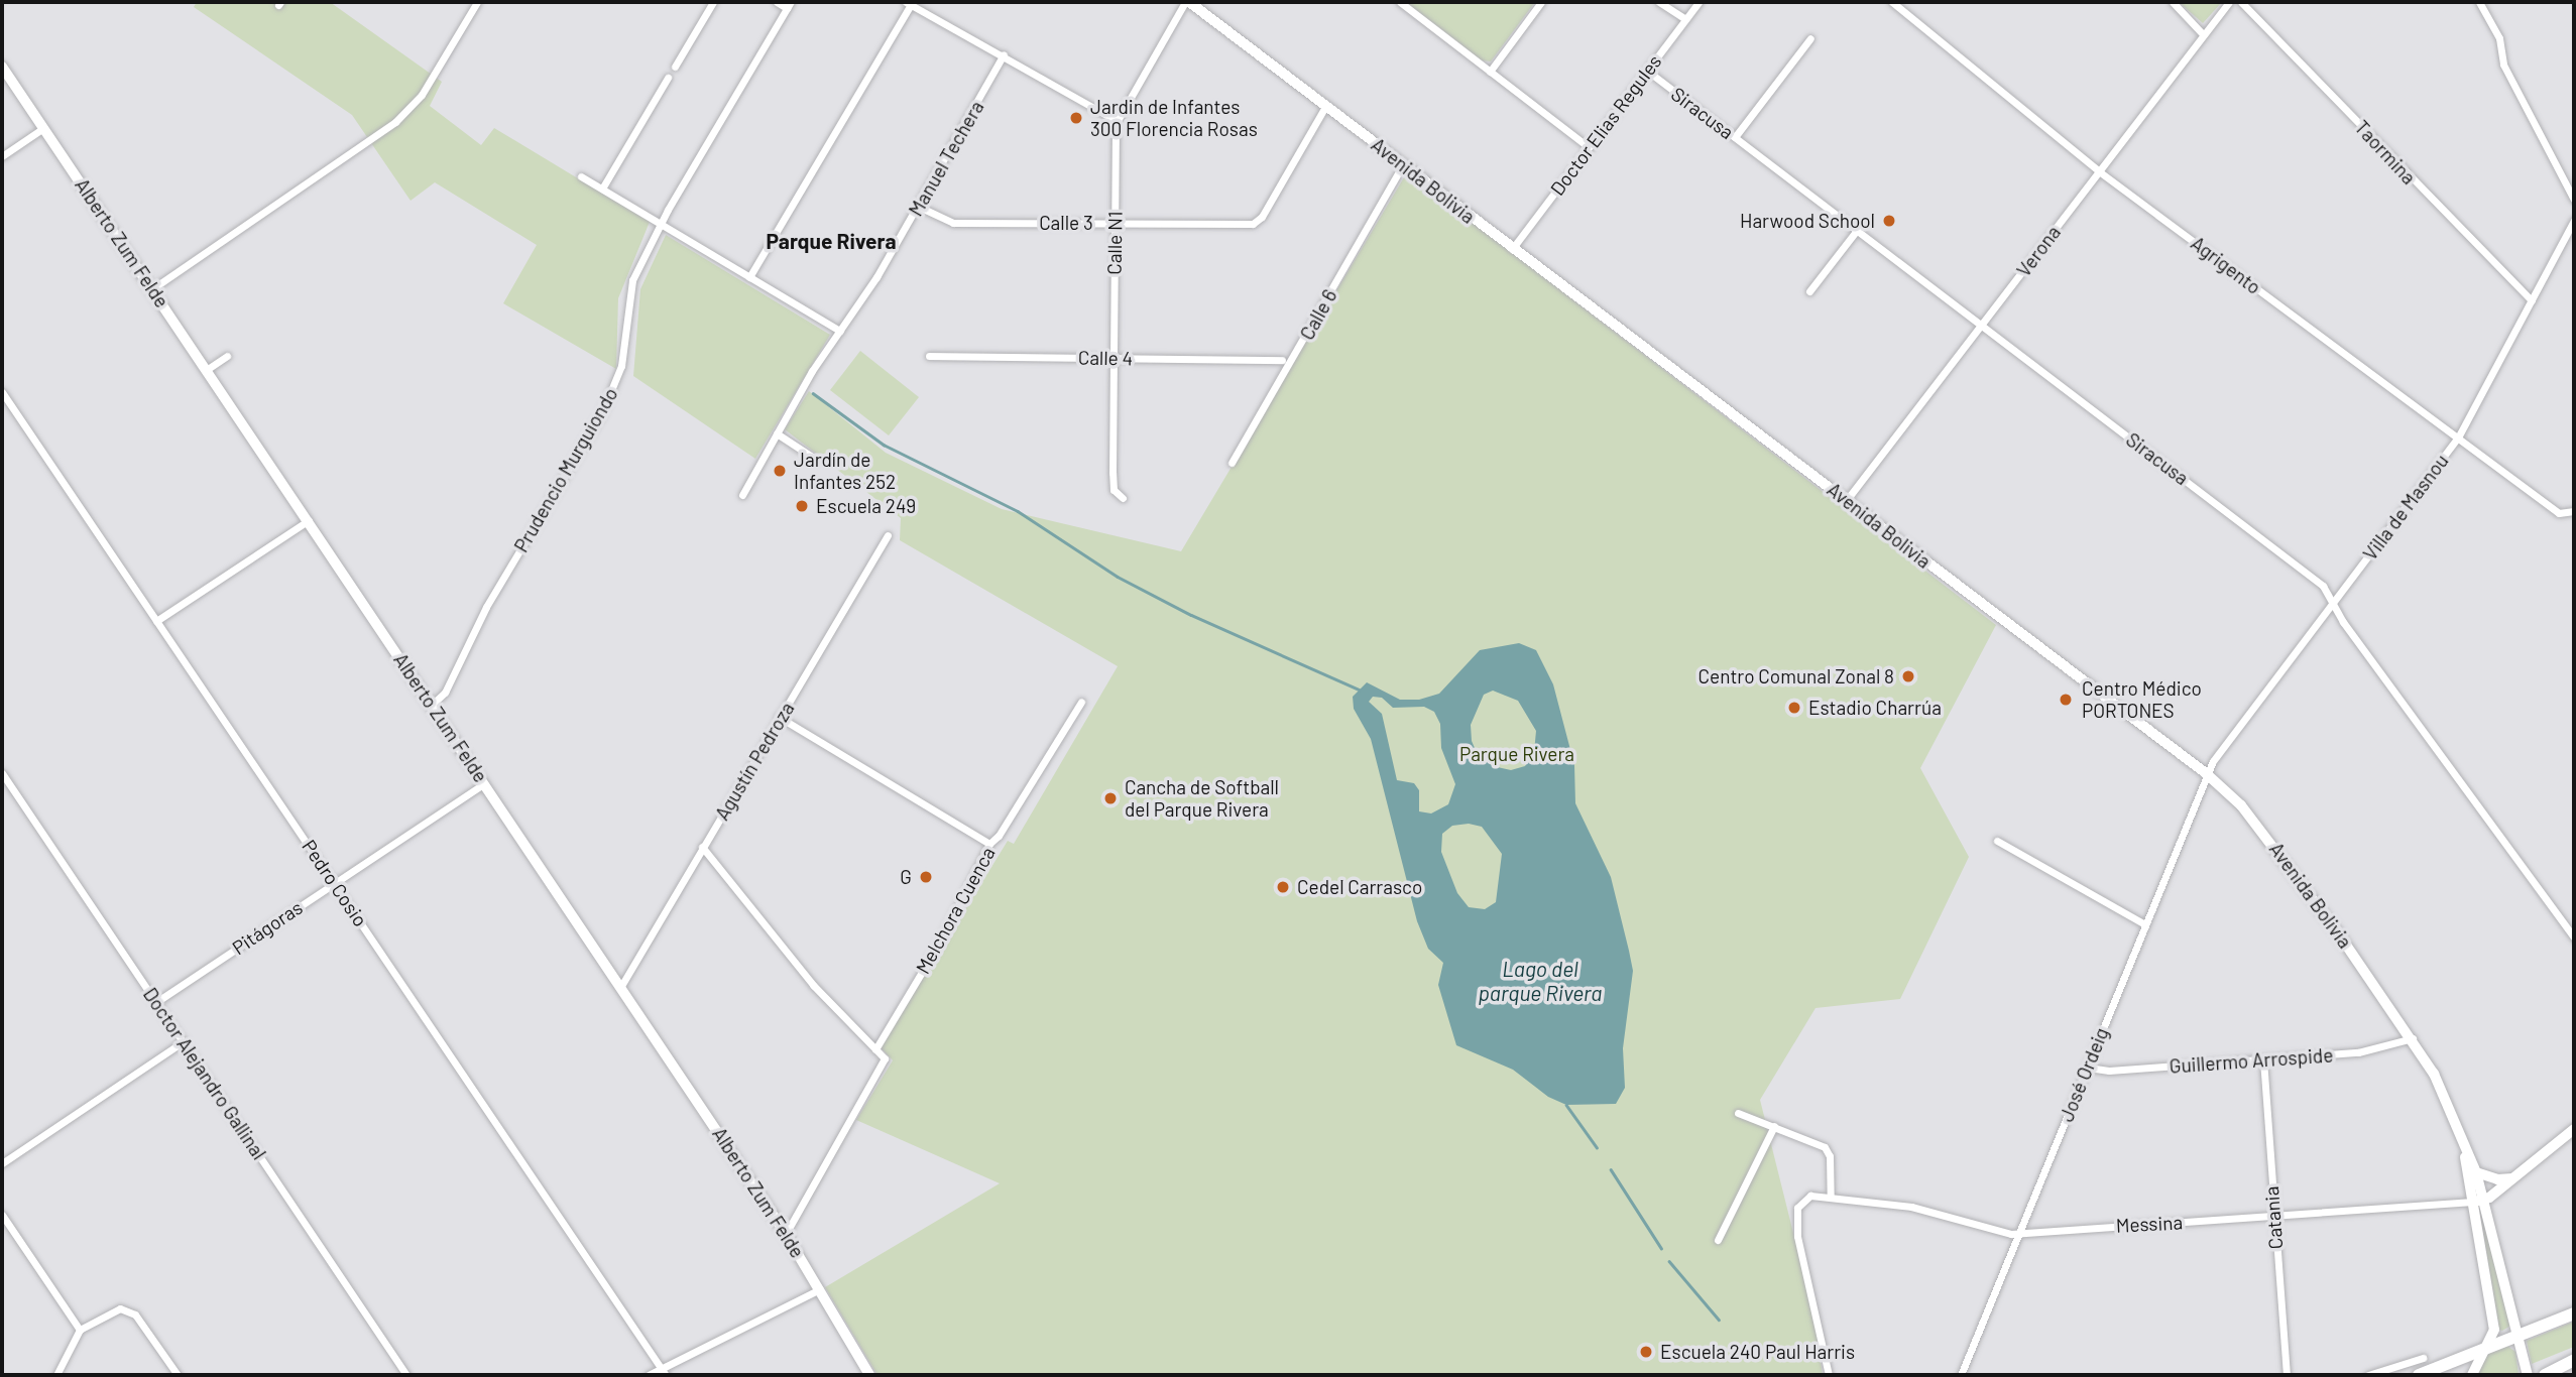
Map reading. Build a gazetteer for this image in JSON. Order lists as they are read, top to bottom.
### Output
{
  "streets": {
    "street": [
      "Siracusa",
      "Doctor Elias Regules",
      "Taormina",
      "Manuel Techera",
      "Avenida Bolivia",
      "Calle 3",
      "Alberto Zum Felde",
      "Calle N1",
      "Verona",
      "Agrigento",
      "Calle 6",
      "Calle 4",
      "Prudencio Murguiondo",
      "Villa de Masnou",
      "Agustín Pedroza",
      "Pedro Cosio",
      "Melchora Cuenca",
      "Pitágoras",
      "Guillermo Arrospide",
      "Doctor Alejandro Gallinal",
      "José Ordeig",
      "Catania",
      "Messina"
    ]
  },
  "crossings": [
    ["Siracusa", "Doctor Elias Regules"],
    ["Siracusa", "Verona"],
    ["Siracusa", "Villa de Masnou"],
    ["Doctor Elias Regules", "Avenida Bolivia"],
    ["Taormina", "Villa de Masnou"],
    ["Manuel Techera", "Calle 3"],
    ["Avenida Bolivia", "Calle 3"],
    ["Avenida Bolivia", "Calle N1"],
    ["Avenida Bolivia", "Verona"],
    ["Avenida Bolivia", "Calle 6"],
    ["Avenida Bolivia", "Villa de Masnou"],
    ["Avenida Bolivia", "Guillermo Arrospide"],
    ["Avenida Bolivia", "José Ordeig"],
    ["Avenida Bolivia", "Messina"],
    ["Calle 3", "Calle N1"],
    ["Alberto Zum Felde", "Prudencio Murguiondo"],
    ["Alberto Zum Felde", "Agustín Pedroza"],
    ["Alberto Zum Felde", "Pitágoras"],
    ["Calle N1", "Calle 4"],
    ["Verona", "Agrigento"],
    ["Agrigento", "Villa de Masnou"],
    ["Villa de Masnou", "José Ordeig"],
    ["Pedro Cosio", "Pitágoras"],
    ["Pitágoras", "Doctor Alejandro Gallinal"],
    ["Guillermo Arrospide", "José Ordeig"],
    ["Guillermo Arrospide", "Catania"],
    ["José Ordeig", "Messina"],
    ["Catania", "Messina"]
  ],
  "districts": ["Parque Rivera"],
  "water": ["Lago del parque Rivera"],
  "parks": ["Parque Rivera"],
  "places": [
    "Jardin de Infantes 300 Florencia Rosas",
    "Harwood School",
    "Jardín de Infantes 252",
    "Escuela 249",
    "Centro Comunal Zonal 8",
    "Centro Médico PORTONES",
    "Estadio Charrúa",
    "Cancha de Softball del Parque Rivera",
    "G",
    "Cedel Carrasco",
    "Escuela 240 Paul Harris"
  ]
}
